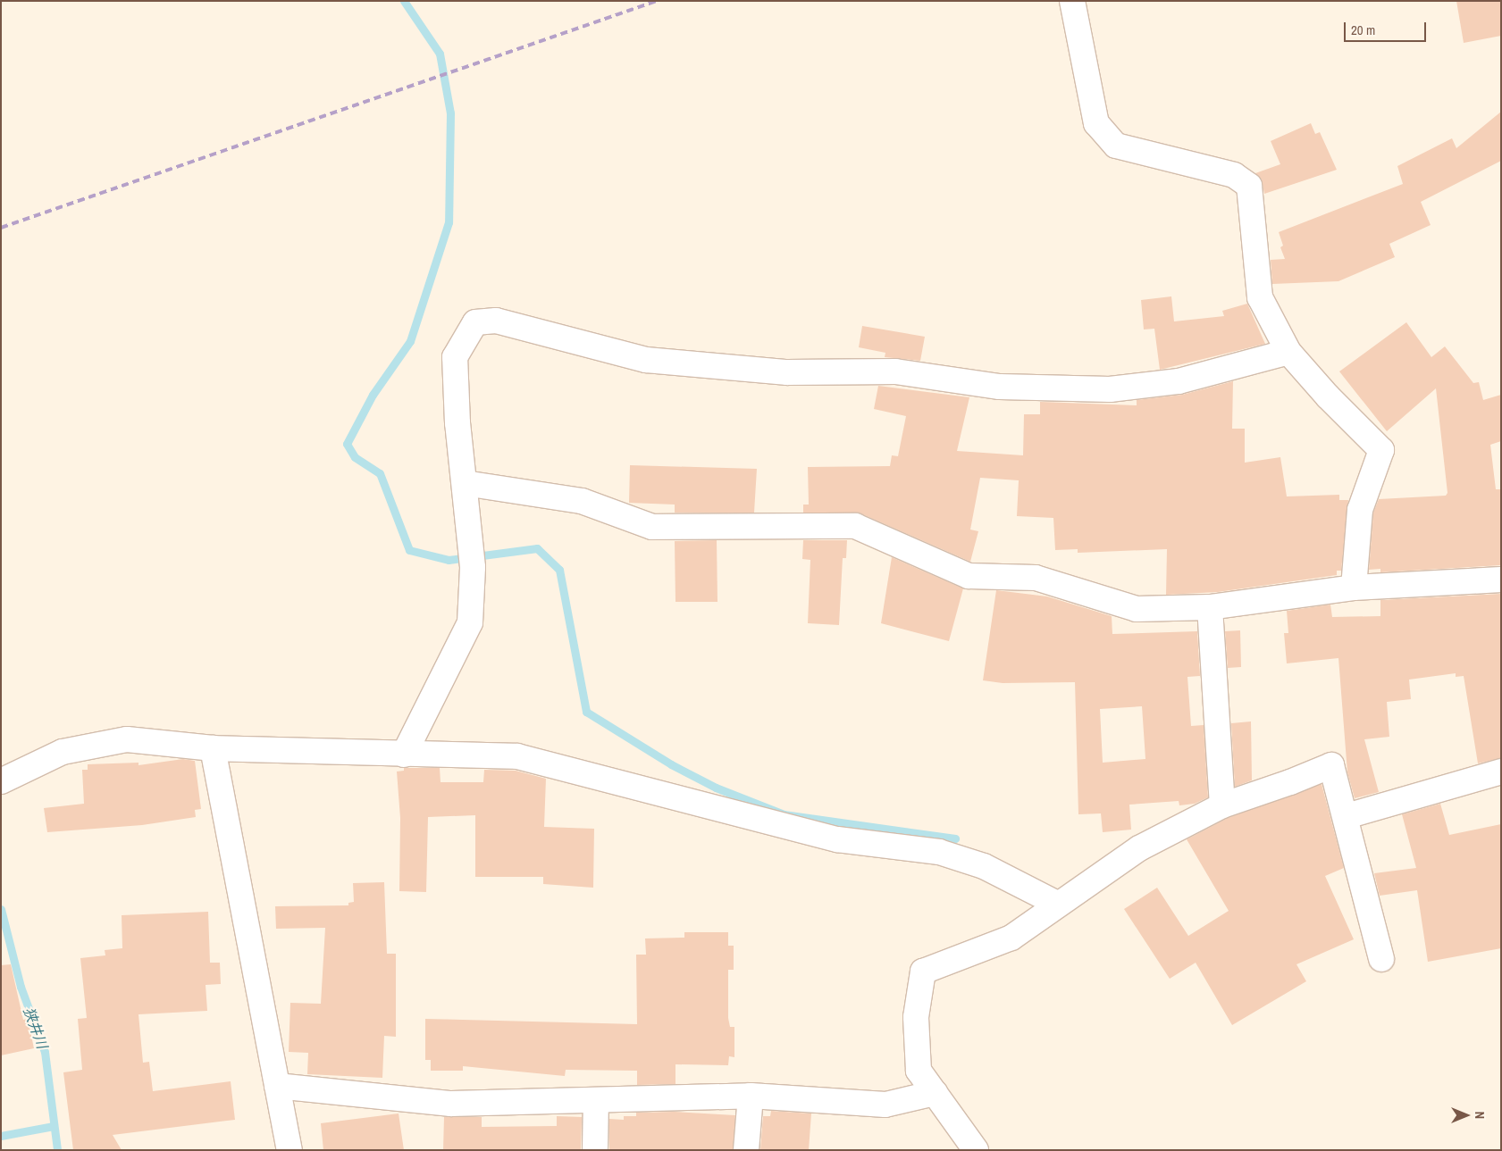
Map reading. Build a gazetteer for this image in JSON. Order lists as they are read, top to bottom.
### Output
{
  "water": ["狭井川"],
  "scale_bar": "20 m",
  "north": "right"
}
